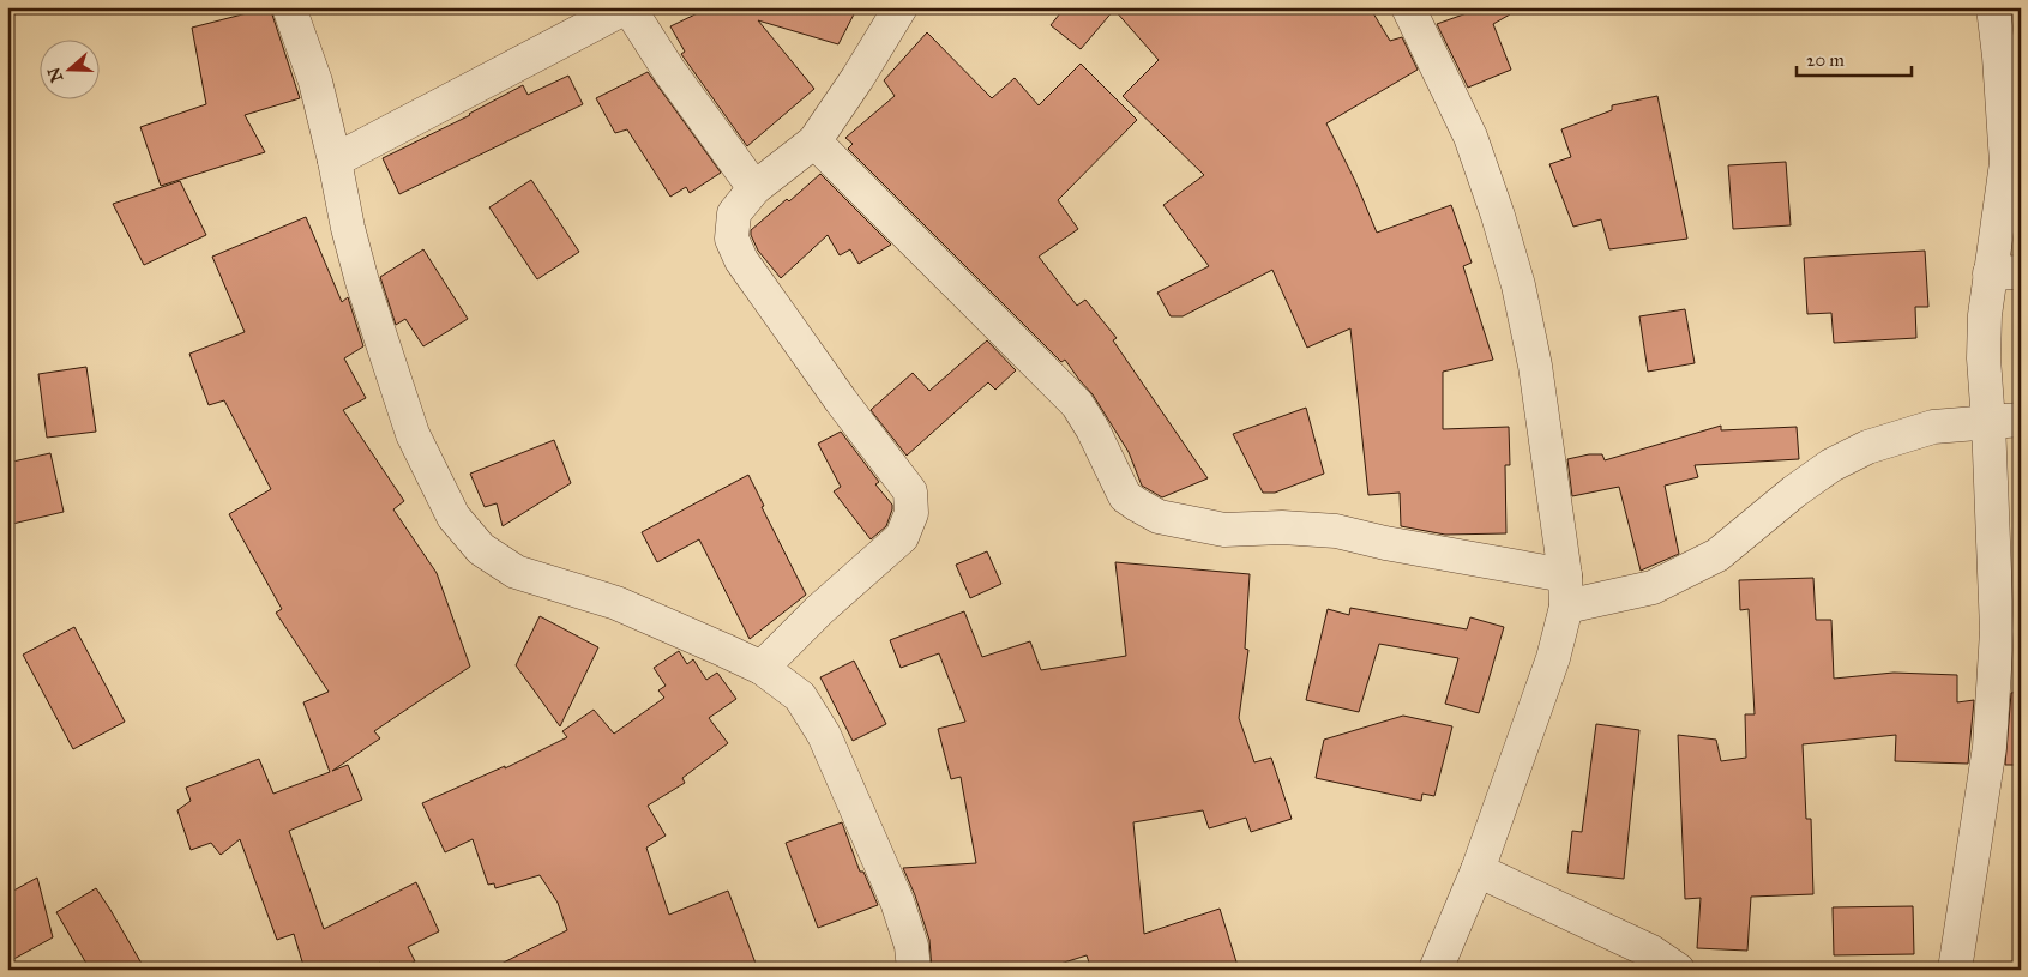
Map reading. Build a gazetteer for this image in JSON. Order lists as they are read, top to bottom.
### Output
{
  "scale_bar": "20 m",
  "north": "left"
}
